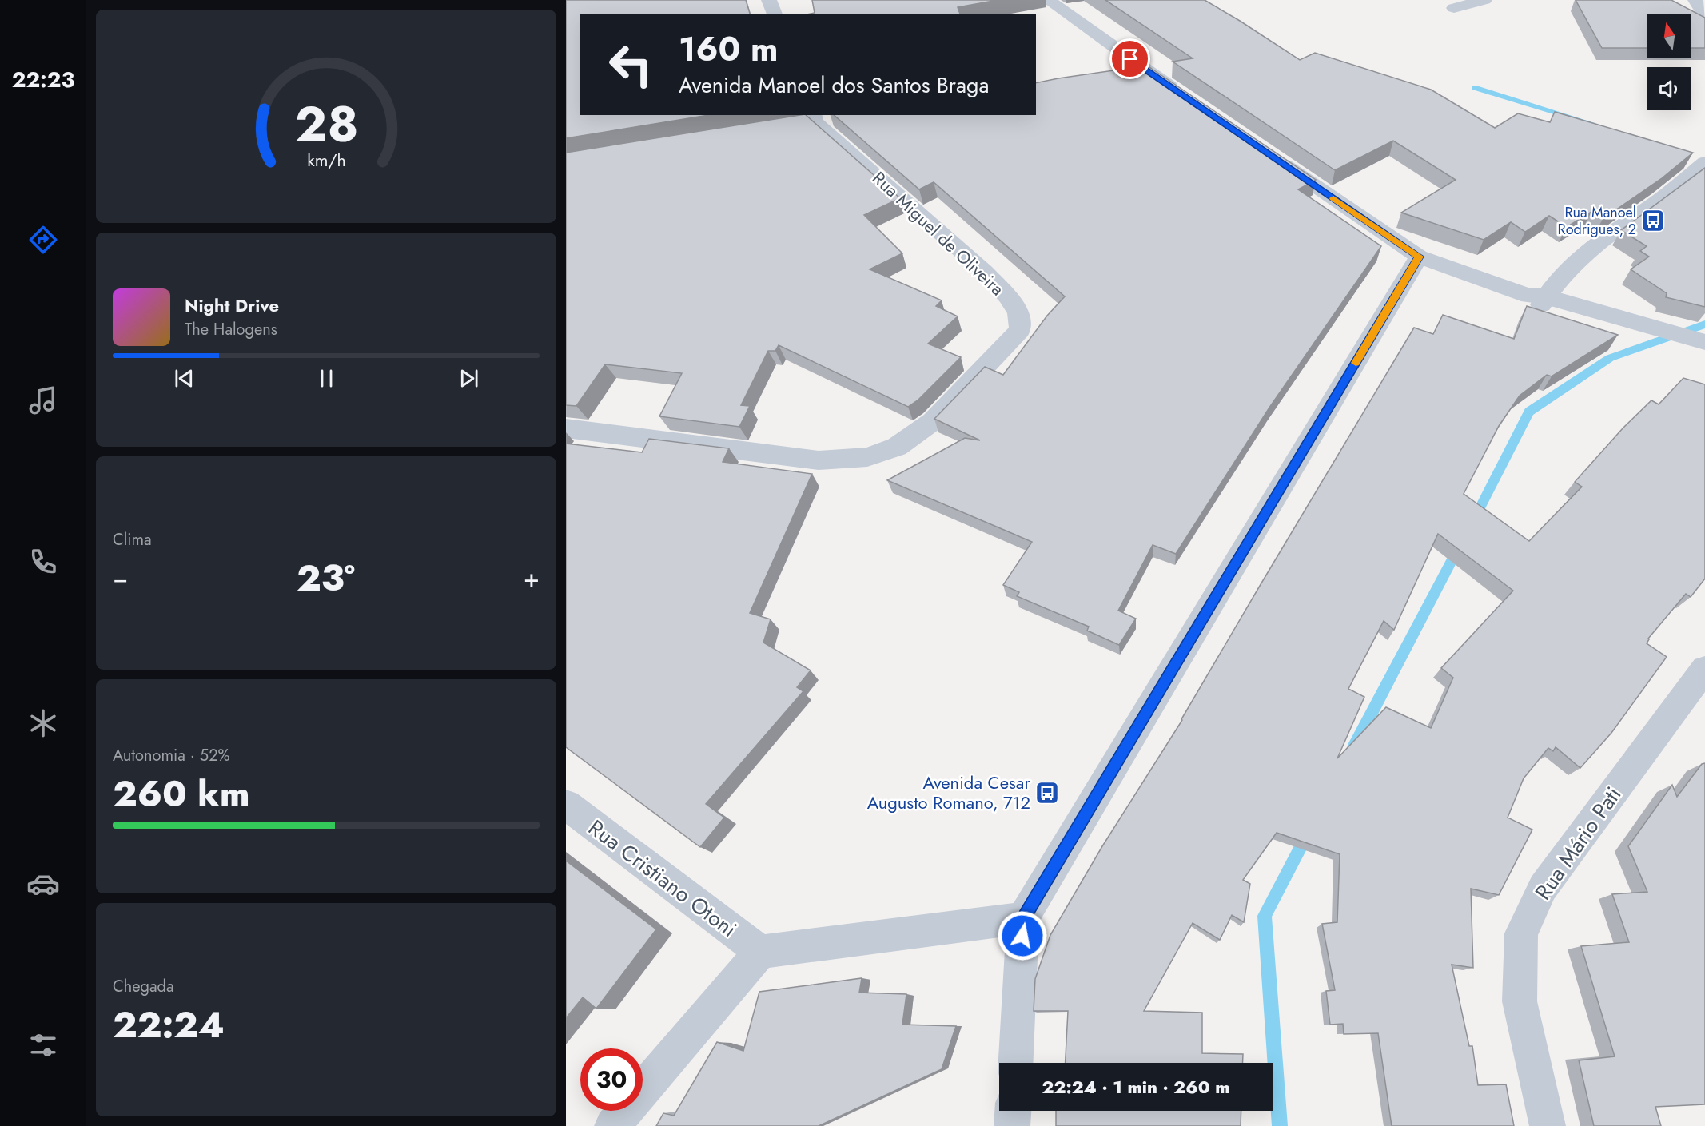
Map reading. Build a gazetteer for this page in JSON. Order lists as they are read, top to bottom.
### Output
{
  "streets": {
    "street": ["Rua Miguel de Oliveira", "Rua Mário Pati", "Rua Cristiano Otoni"]
  },
  "places": {
    "bus stop": ["Rua Manoel Rodrigues, 2", "Avenida Cesar Augusto Romano, 712"]
  },
  "north": "top",
  "page": {
    "tabs": "22:23",
    "turn": ["160 m", "Avenida Manoel dos Santos Braga"],
    "song": ["Night Drive", "The Halogens"],
    "tile": [
      "Clima",
      ["Autonomia · 52%", "260 km"],
      ["Chegada", "22:24"]
    ],
    "heat": ["−", "23°", "+"],
    "limit": "30",
    "trip": "22:24 · 1 min · 260 m",
    "gauge": ["28", "km/h"]
  }
}
